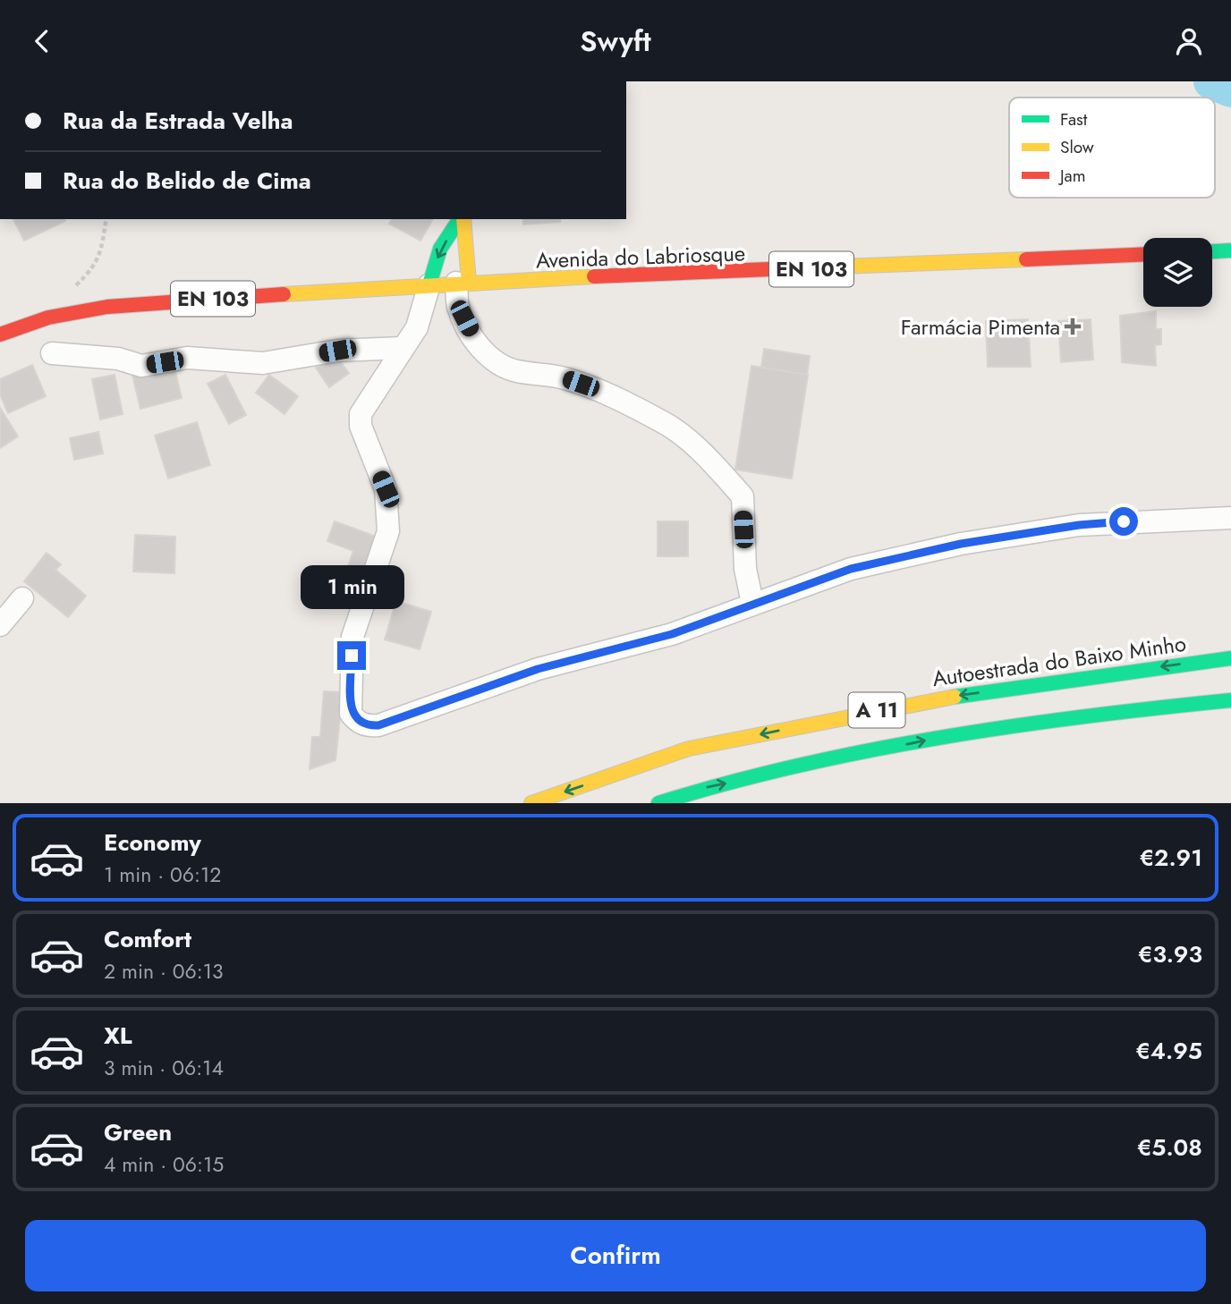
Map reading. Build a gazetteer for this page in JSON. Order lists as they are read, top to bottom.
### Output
{
  "streets": {
    "main road": [
      "Avenida do Labriosque",
      "EN 103",
      "Autoestrada do Baixo Minho",
      "A 11"
    ]
  },
  "crossings": [
    ["Avenida do Labriosque", "EN 103"]
  ],
  "places": {
    "health": ["Farmácia Pimenta"]
  },
  "legend": ["Fast", "Slow", "Jam"],
  "page": {
    "header": "Swyft",
    "banner": ["Rua da Estrada Velha", "Rua do Belido de Cima"],
    "bubble": "1 min",
    "list": [
      {
        "name": "Economy",
        "note": "1 min · 06:12",
        "value": "€2.91"
      },
      {
        "name": "Comfort",
        "note": "2 min · 06:13",
        "value": "€3.93"
      },
      {
        "name": "XL",
        "note": "3 min · 06:14",
        "value": "€4.95"
      },
      {
        "name": "Green",
        "note": "4 min · 06:15",
        "value": "€5.08"
      }
    ],
    "buttons": "Confirm"
  }
}
